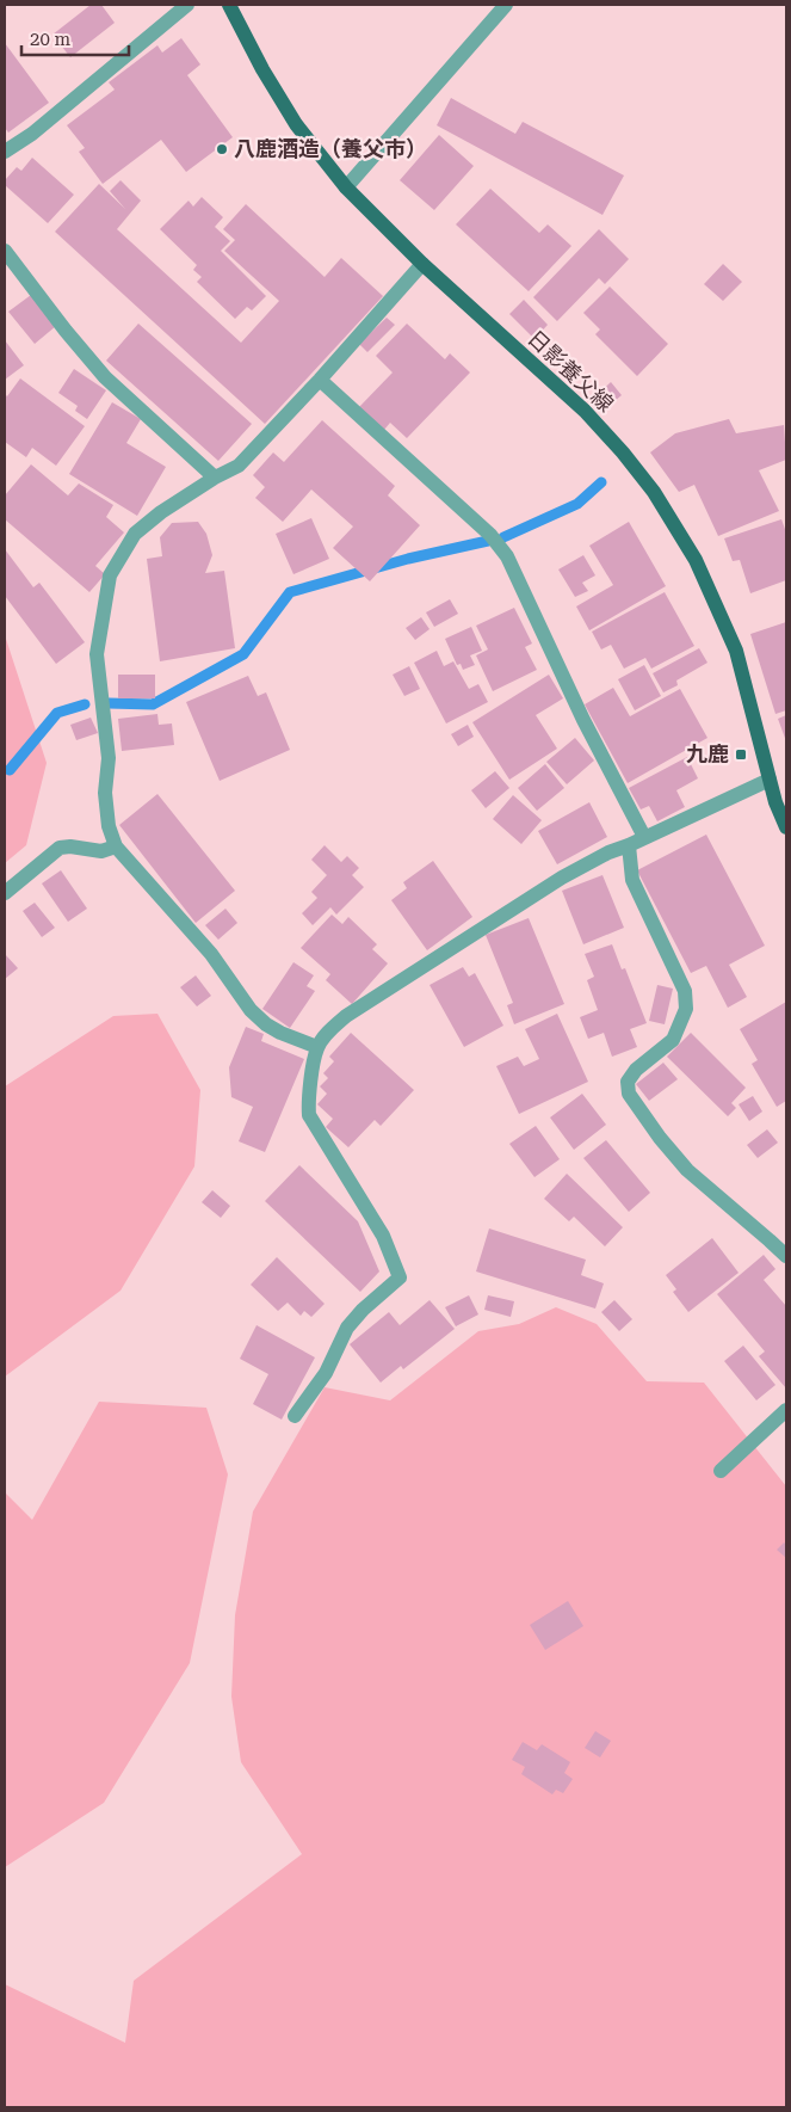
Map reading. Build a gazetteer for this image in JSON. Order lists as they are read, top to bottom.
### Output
{
  "streets": {
    "main road": ["日影養父線"]
  },
  "places": {
    "other": ["八鹿酒造（養父市）"],
    "transit": ["九鹿"]
  },
  "scale_bar": "20 m"
}
